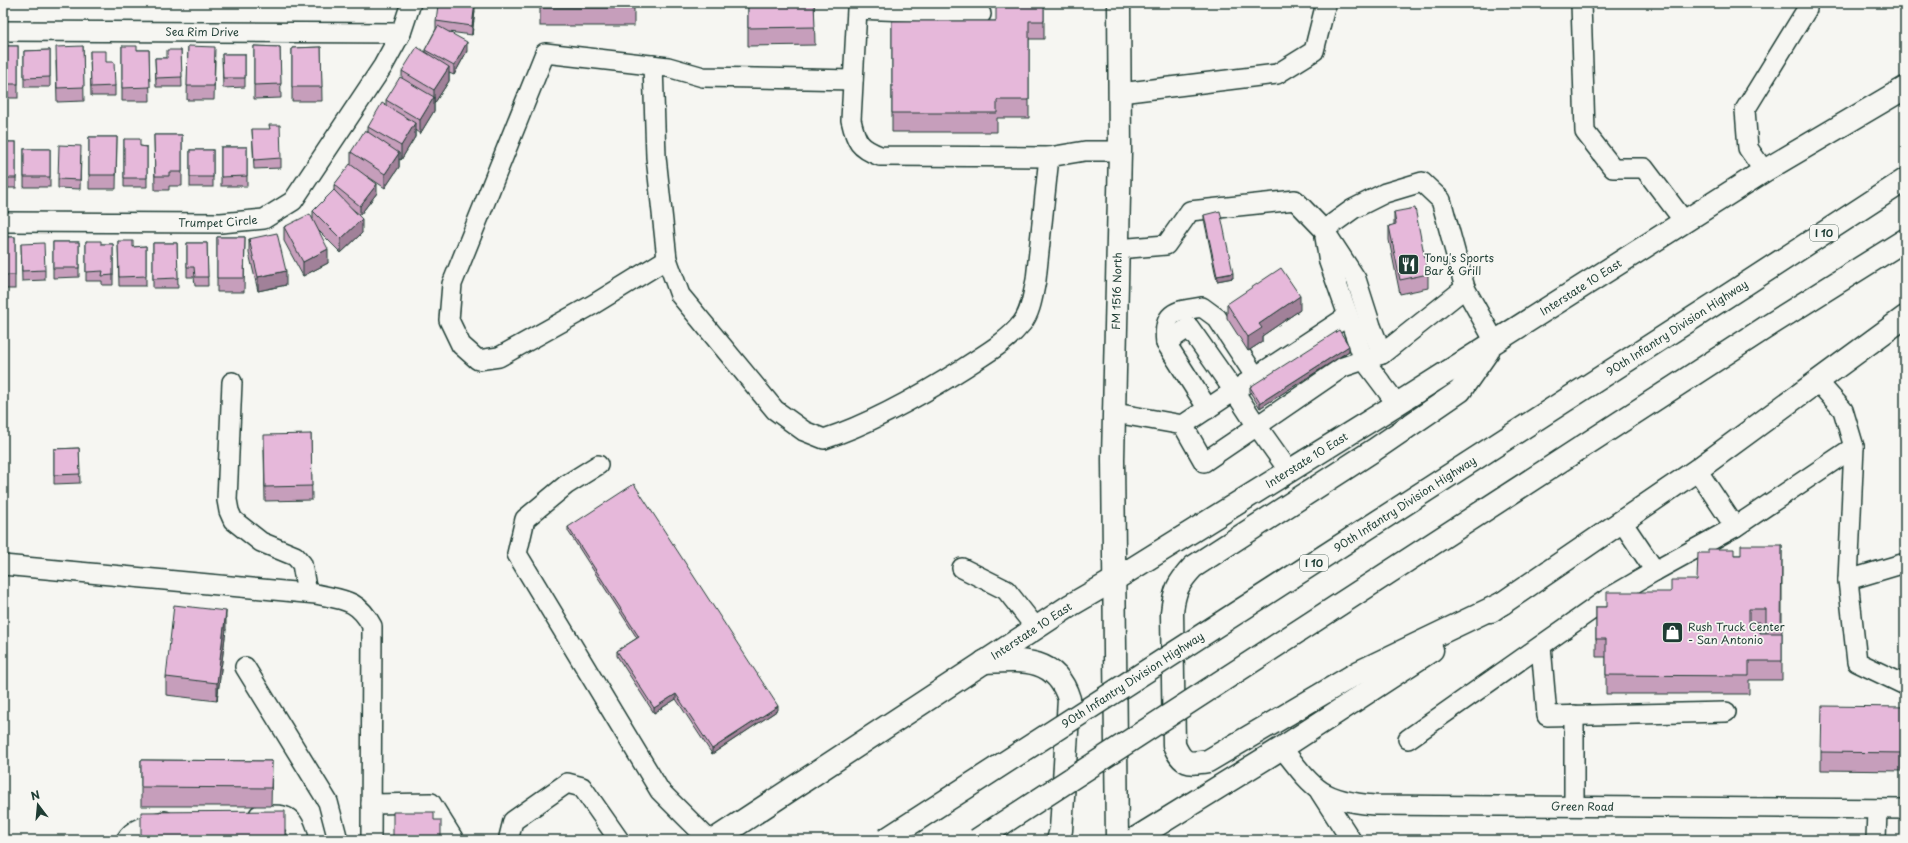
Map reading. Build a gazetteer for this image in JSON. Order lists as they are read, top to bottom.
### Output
{
  "streets": {
    "main road": [
      "I 10",
      "Interstate 10 East",
      "FM 1516 North",
      "90th Infantry Division Highway"
    ],
    "street": ["Sea Rim Drive", "Trumpet Circle", "Green Road"]
  },
  "crossings": [
    ["Sea Rim Drive", "Trumpet Circle"],
    ["Interstate 10 East", "FM 1516 North"]
  ],
  "places": {
    "restaurant": ["Tony's Sports Bar & Grill"],
    "shop": ["Rush Truck Center - San Antonio"]
  },
  "north": "top"
}
